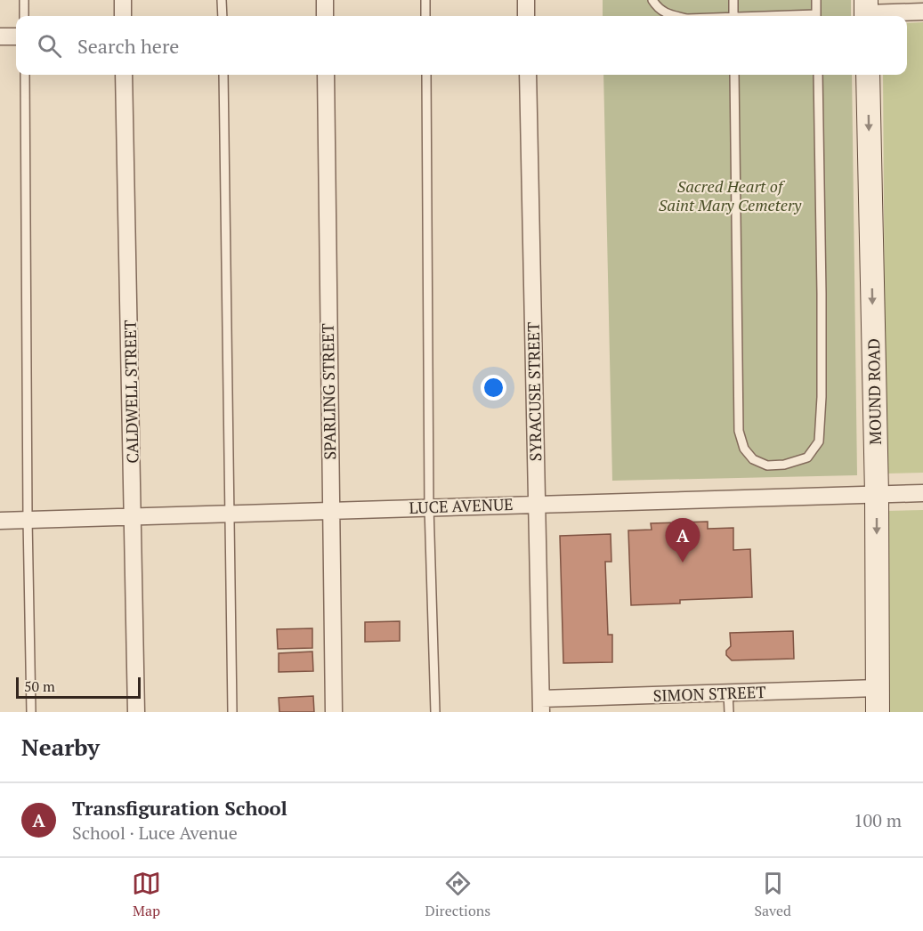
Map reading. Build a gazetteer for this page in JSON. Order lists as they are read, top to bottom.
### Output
{
  "streets": {
    "main road": ["MOUND ROAD"],
    "street": [
      "CALDWELL STREET",
      "SPARLING STREET",
      "SYRACUSE STREET",
      "LUCE AVENUE",
      "SIMON STREET"
    ]
  },
  "crossings": [
    ["CALDWELL STREET", "LUCE AVENUE"],
    ["SPARLING STREET", "LUCE AVENUE"],
    ["SYRACUSE STREET", "LUCE AVENUE"],
    ["SYRACUSE STREET", "SIMON STREET"],
    ["MOUND ROAD", "LUCE AVENUE"],
    ["MOUND ROAD", "SIMON STREET"]
  ],
  "one_way": ["MOUND ROAD"],
  "parks": ["Sacred Heart of Saint Mary Cemetery"],
  "scale_bar": "50 m",
  "page": {
    "search": "Search here",
    "pins": "A",
    "scale": "50 m",
    "heading": "Nearby",
    "list": [
      {
        "mark": "A",
        "name": "Transfiguration School",
        "note": "School · Luce Avenue",
        "value": "100 m"
      }
    ],
    "nav": ["Map", "Directions", "Saved"]
  }
}
